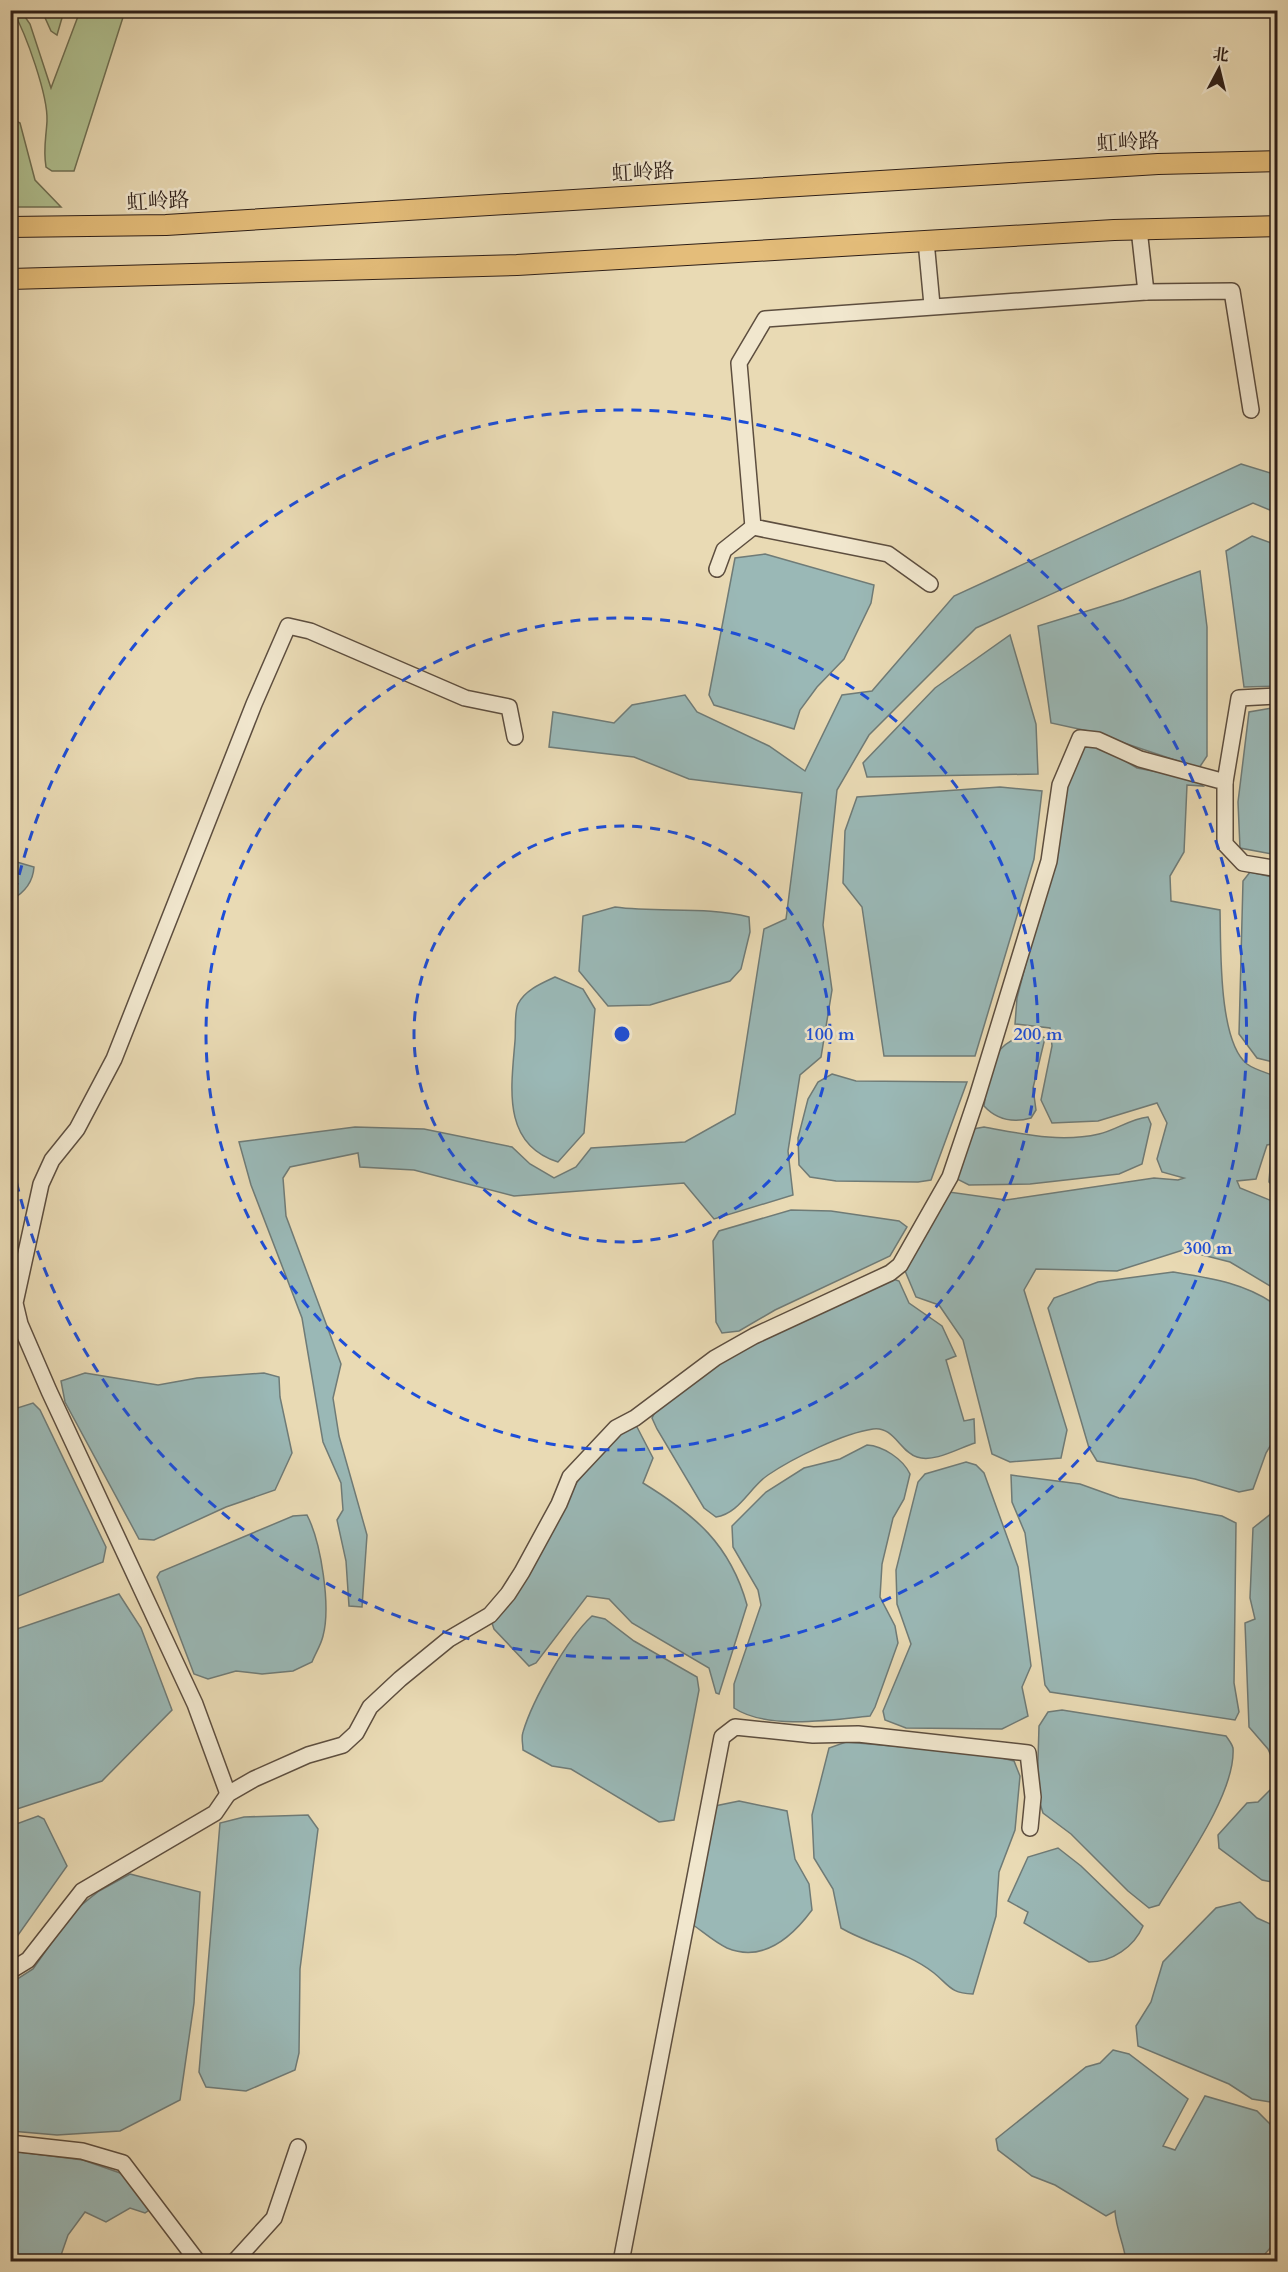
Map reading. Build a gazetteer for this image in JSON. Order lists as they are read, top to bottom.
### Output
{
  "streets": {
    "main road": ["虹岭路"]
  },
  "north": "top",
  "rings": ["100 m", "200 m", "300 m"]
}
